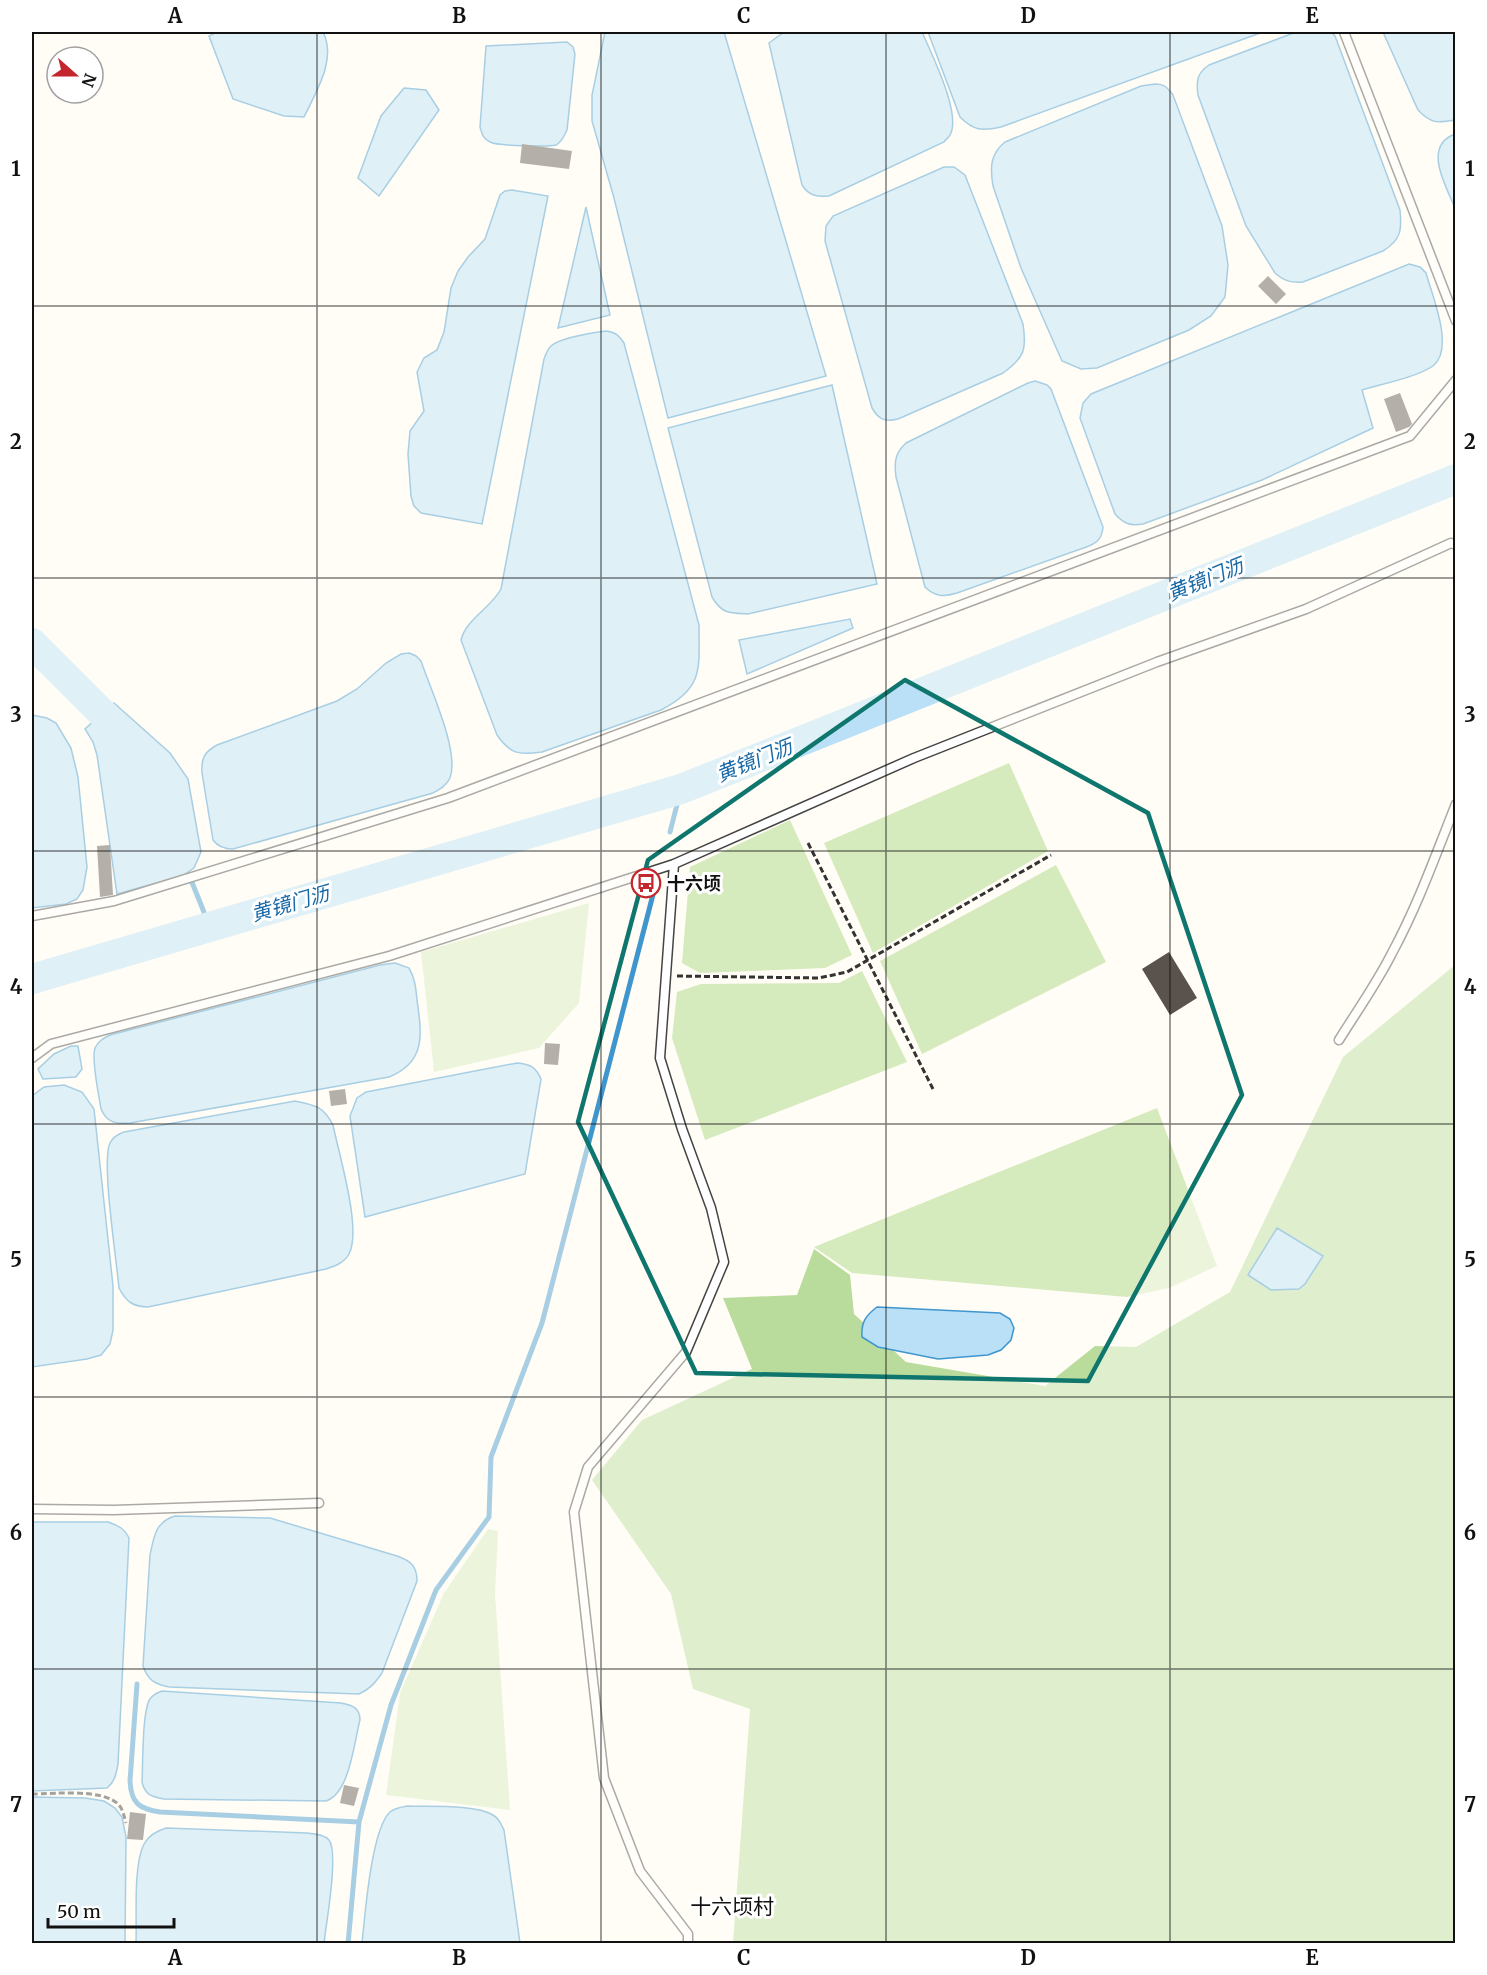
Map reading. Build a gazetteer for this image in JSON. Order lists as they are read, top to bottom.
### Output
{
  "districts": ["十六顷村"],
  "water": ["黄镜门沥"],
  "places": {
    "bus stop": ["十六顷"]
  },
  "scale_bar": "50 m",
  "north": "right",
  "grid": {
    "columns": [
      "A",
      "B",
      "C",
      "D",
      "E"
    ],
    "rows": [
      "1",
      "2",
      "3",
      "4",
      "5",
      "6",
      "7"
    ]
  }
}
